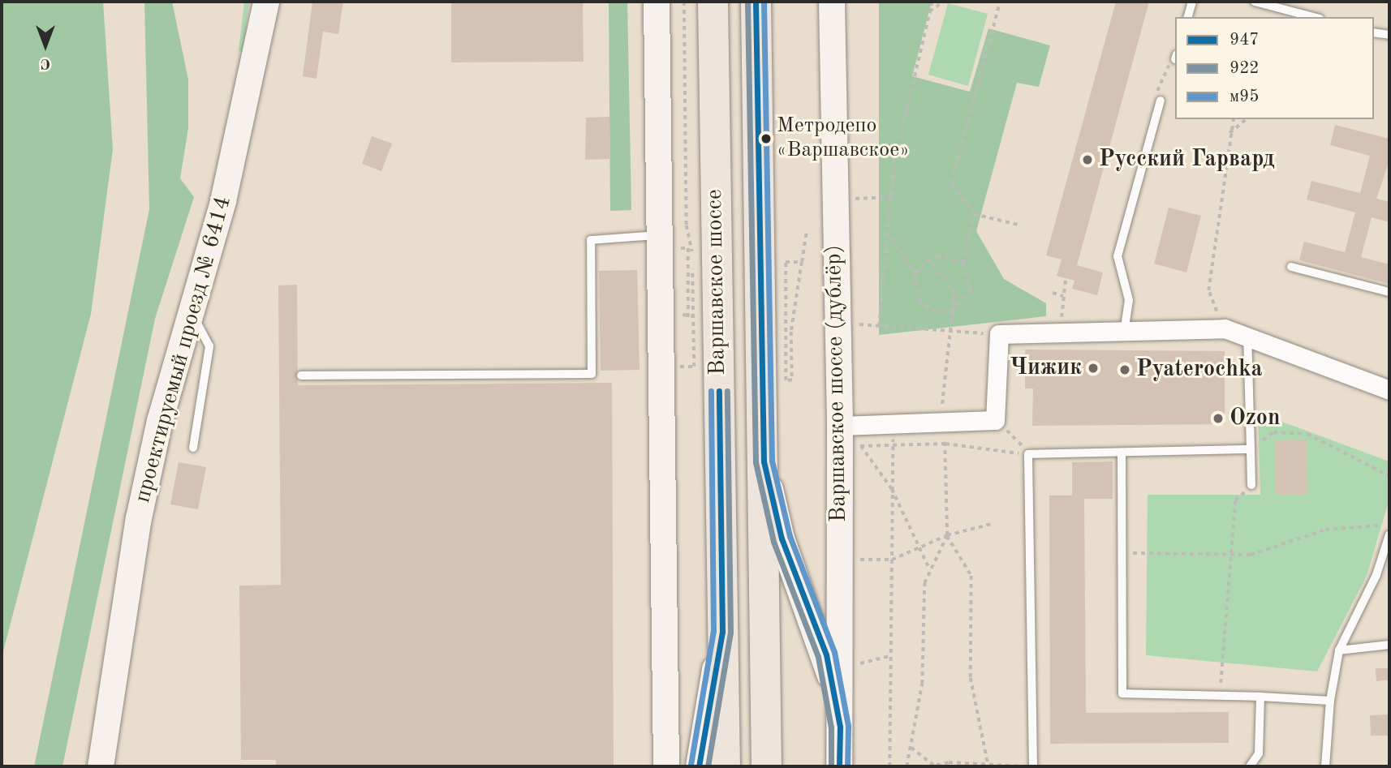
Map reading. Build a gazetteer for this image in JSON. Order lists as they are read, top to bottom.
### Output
{
  "streets": {
    "main road": ["Варшавское шоссе", "проектируемый проезд № 6414", "Варшавское шоссе (дублёр)"]
  },
  "places": [
    "Метродепо «Варшавское»",
    "Русский Гарвард",
    "Чижик",
    "Pyaterochka",
    "Ozon"
  ],
  "lines": ["transit line 947", "transit line 922", "transit line м95"],
  "legend": ["947", "922", "м95"],
  "north": "bottom"
}
